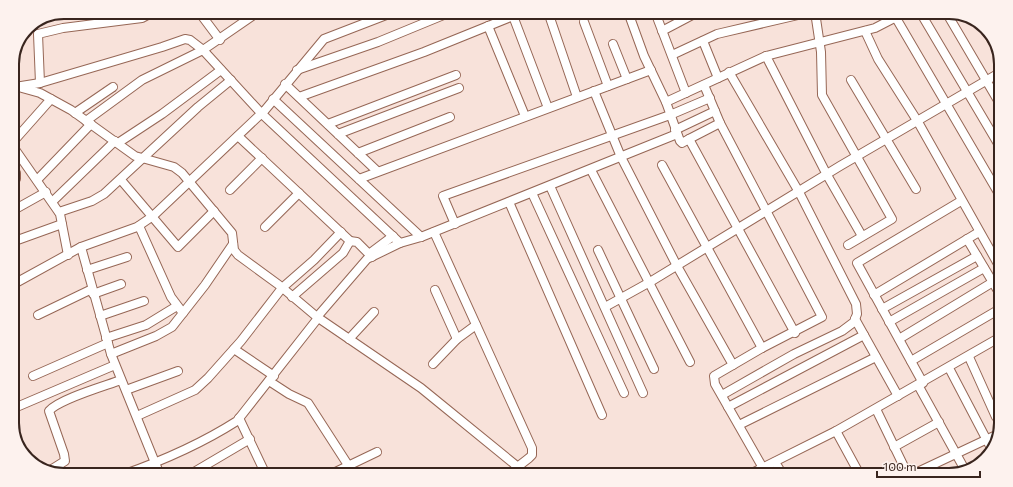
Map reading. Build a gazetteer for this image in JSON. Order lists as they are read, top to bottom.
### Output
{
  "scale_bar": "100 m"
}
